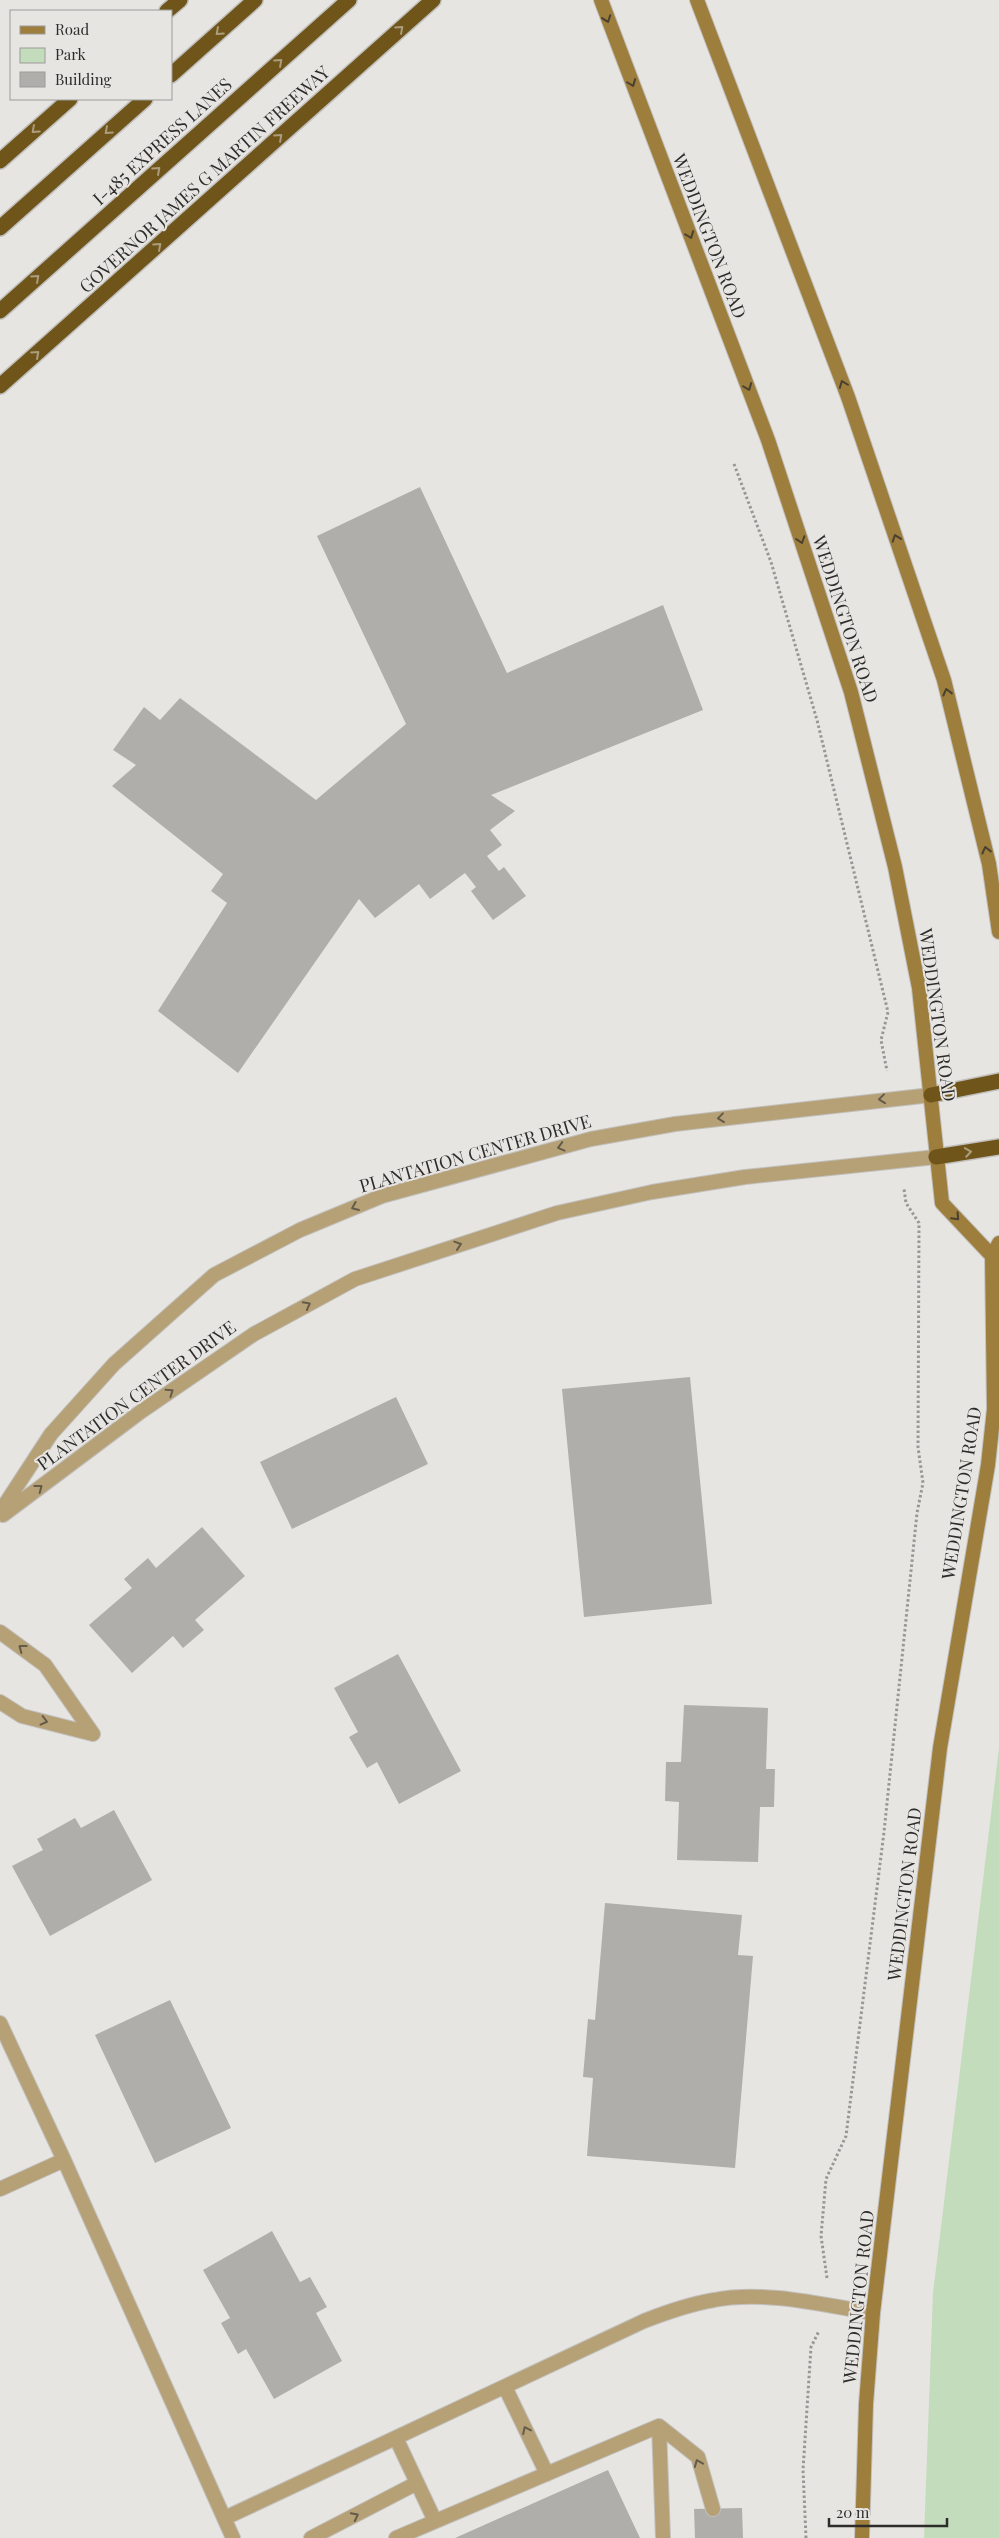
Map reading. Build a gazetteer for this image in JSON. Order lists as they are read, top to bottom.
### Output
{
  "streets": {
    "highway": ["I-485 EXPRESS LANES", "GOVERNOR JAMES G MARTIN FREEWAY"],
    "main road": ["WEDDINGTON ROAD"],
    "street": ["PLANTATION CENTER DRIVE"]
  },
  "crossings": [
    ["WEDDINGTON ROAD", "PLANTATION CENTER DRIVE"]
  ],
  "legend": ["Road", "Park", "Building"],
  "scale_bar": "20 m"
}
